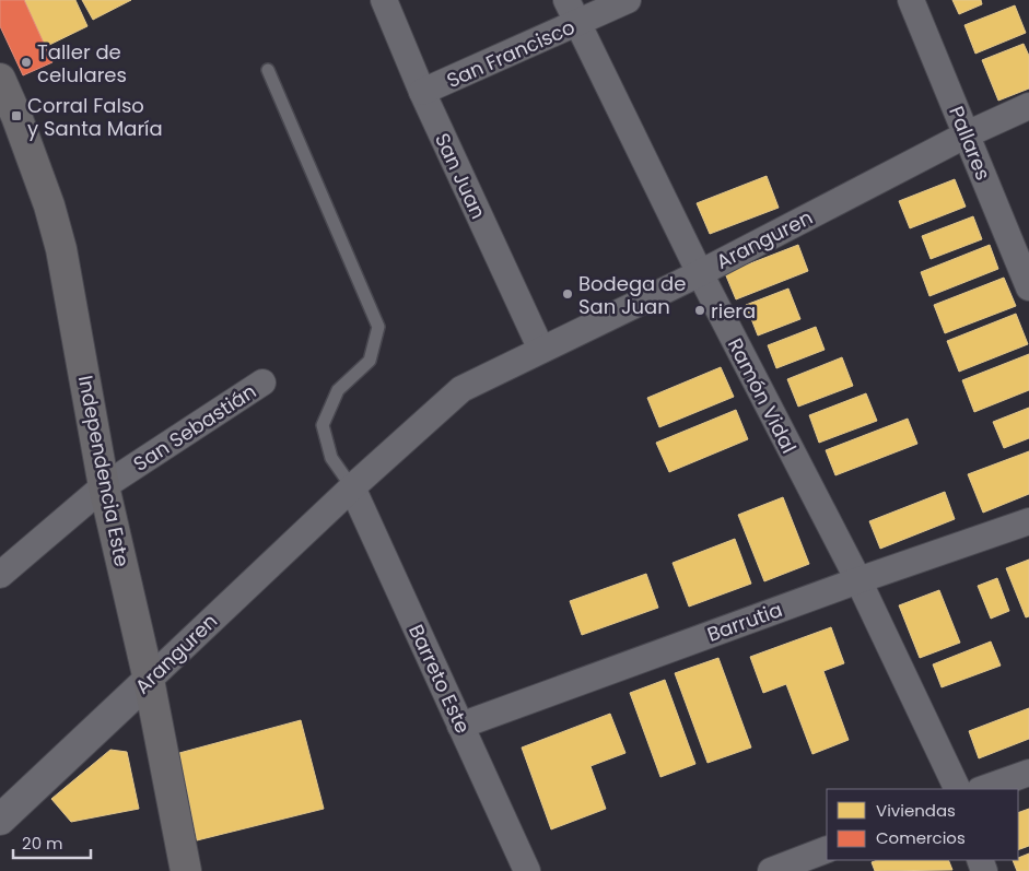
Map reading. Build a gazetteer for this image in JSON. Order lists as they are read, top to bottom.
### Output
{
  "streets": {
    "main road": ["Independencia Este"],
    "street": [
      "San Francisco",
      "Pallares",
      "San Juan",
      "Aranguren",
      "Ramón Vidal",
      "San Sebastián",
      "Barrutia",
      "Barreto Este"
    ]
  },
  "crossings": [
    ["San Francisco", "San Juan"],
    ["San Francisco", "Ramón Vidal"],
    ["Pallares", "Aranguren"],
    ["San Juan", "Aranguren"],
    ["Aranguren", "Ramón Vidal"],
    ["Aranguren", "Independencia Este"],
    ["Aranguren", "Barreto Este"],
    ["Ramón Vidal", "Barrutia"],
    ["San Sebastián", "Independencia Este"],
    ["Barrutia", "Barreto Este"]
  ],
  "places": {
    "other": ["Taller de celulares", "Bodega de San Juan", "riera"],
    "transit": ["Corral Falso y Santa María"]
  },
  "legend": ["Viviendas", "Comercios"],
  "scale_bar": "20 m"
}
